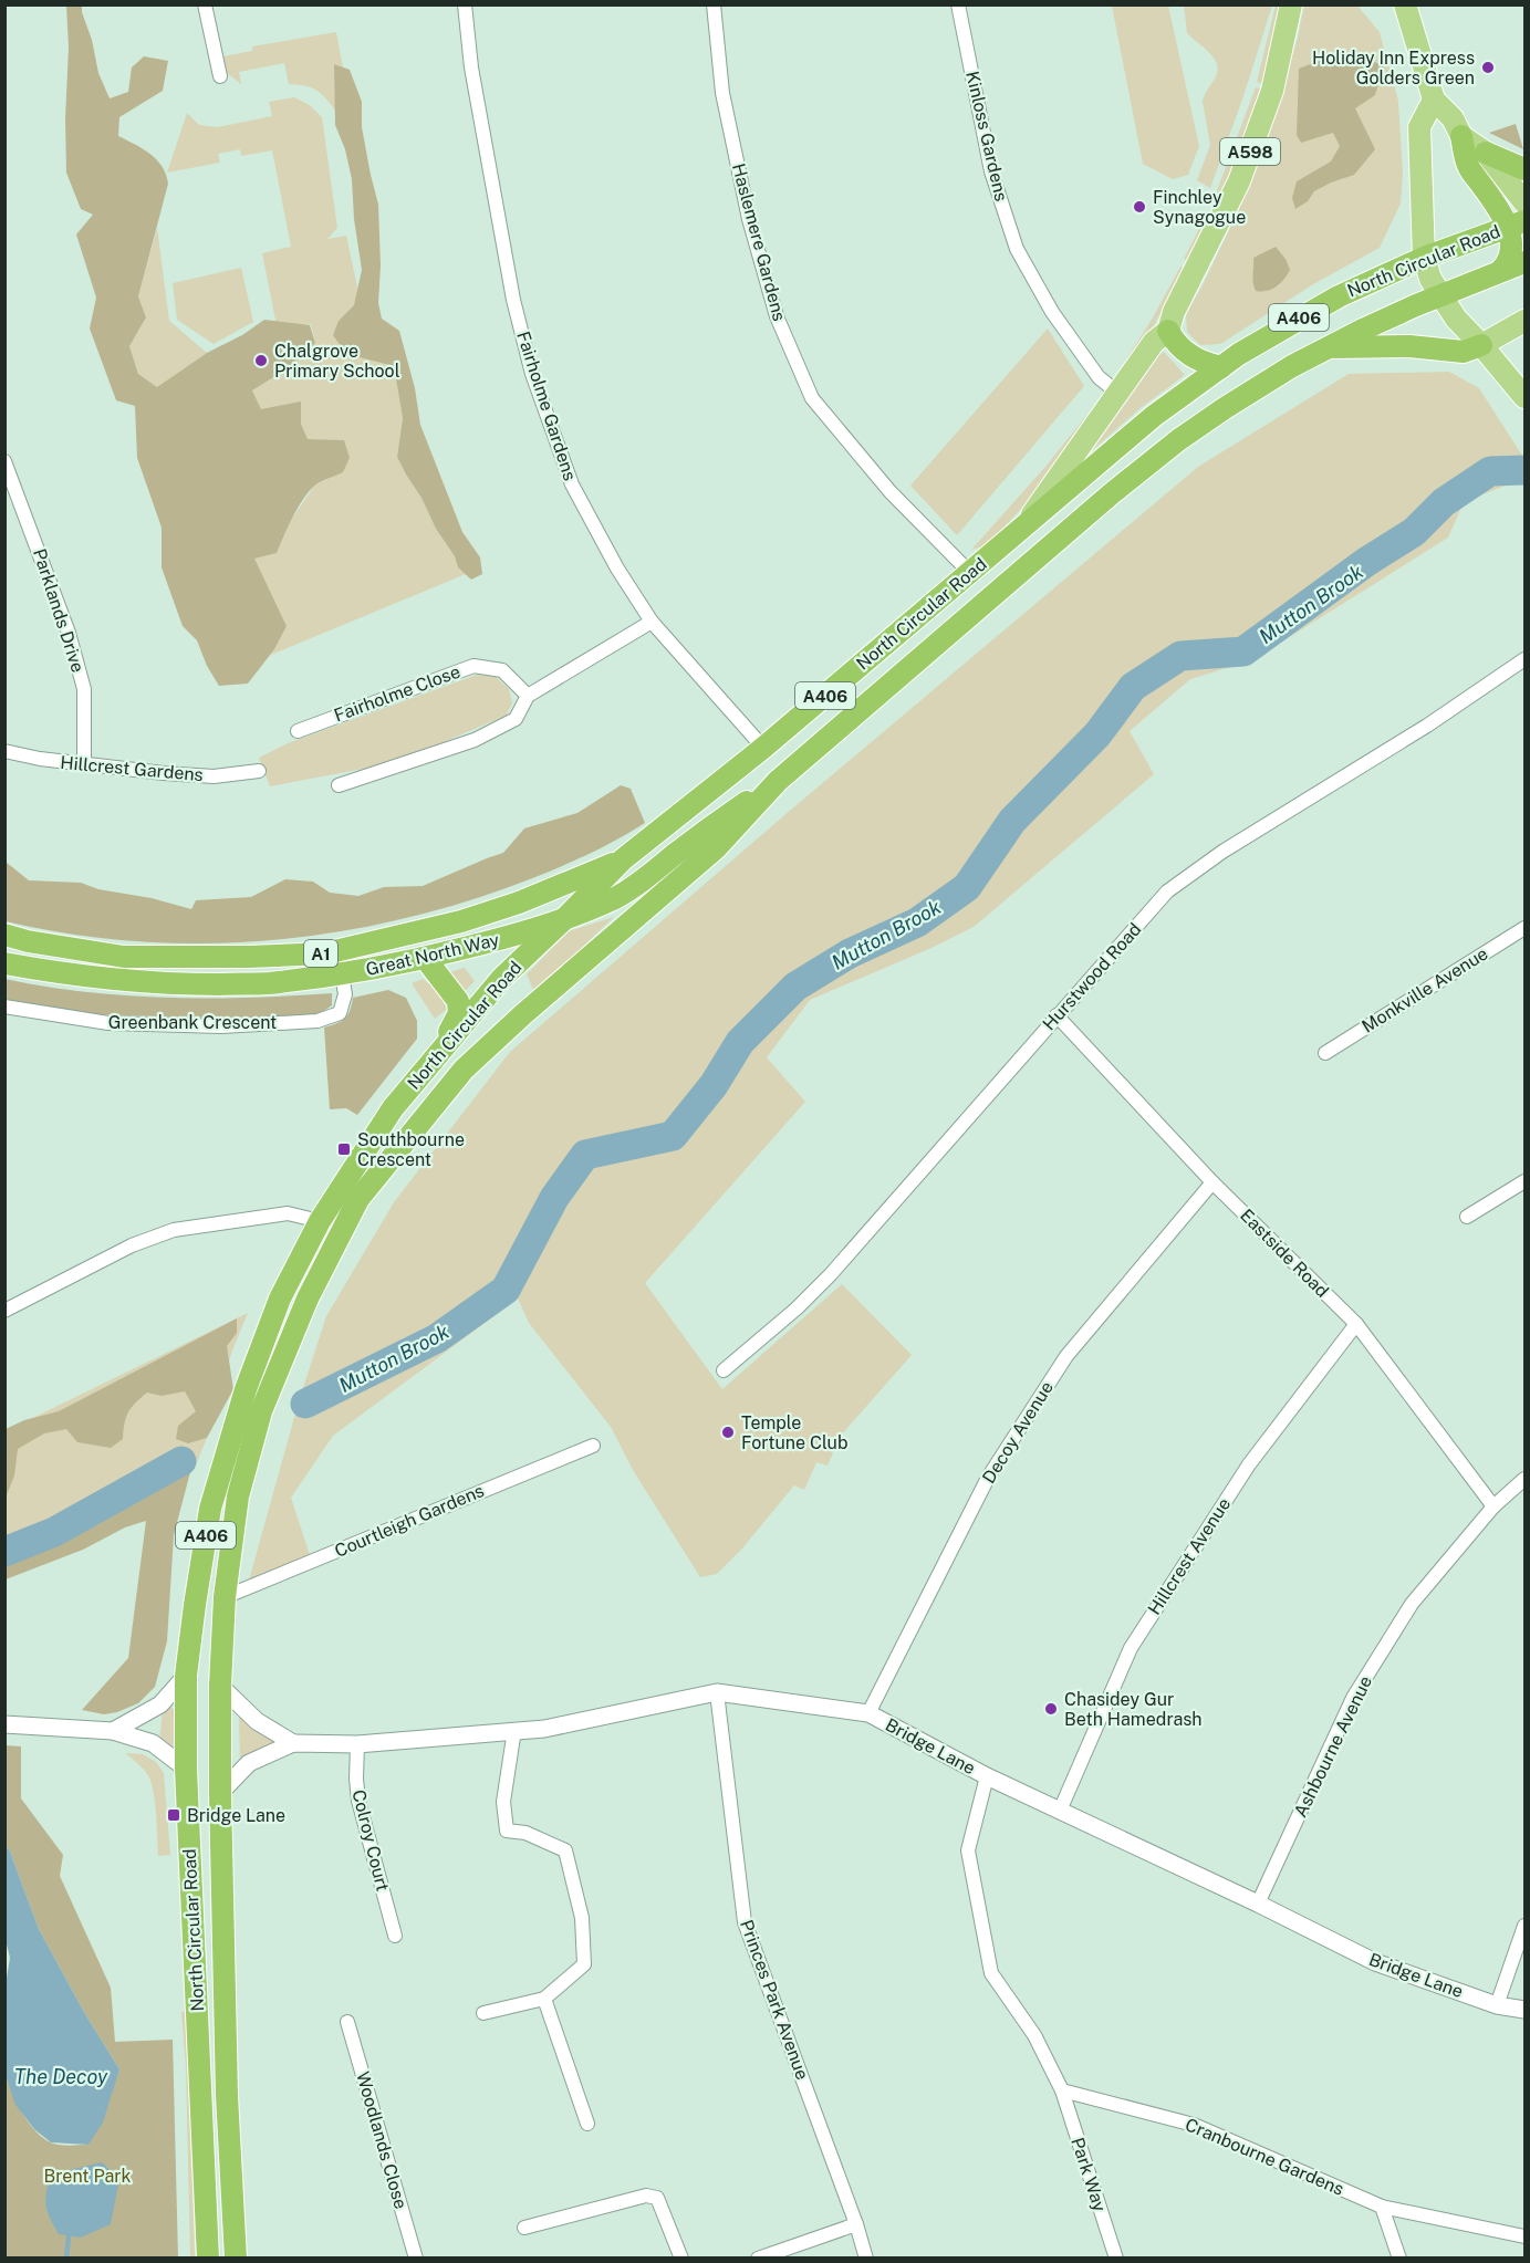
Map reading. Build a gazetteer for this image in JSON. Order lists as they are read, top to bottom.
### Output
{
  "streets": {
    "highway": [
      "North Circular Road",
      "A406",
      "A1",
      "Great North Way"
    ],
    "main road": ["A598"],
    "street": [
      "Kinloss Gardens",
      "Haslemere Gardens",
      "Fairholme Gardens",
      "Parklands Drive",
      "Fairholme Close",
      "Hillcrest Gardens",
      "Hurstwood Road",
      "Monkville Avenue",
      "Greenbank Crescent",
      "Eastside Road",
      "Decoy Avenue",
      "Courtleigh Gardens",
      "Hillcrest Avenue",
      "Bridge Lane",
      "Ashbourne Avenue",
      "Colroy Court",
      "Princes Park Avenue",
      "Woodlands Close",
      "Cranbourne Gardens",
      "Park Way"
    ]
  },
  "crossings": [
    ["Kinloss Gardens", "A598"],
    ["A598", "North Circular Road"],
    ["Haslemere Gardens", "North Circular Road"],
    ["North Circular Road", "Fairholme Gardens"],
    ["North Circular Road", "Great North Way"],
    ["North Circular Road", "Courtleigh Gardens"],
    ["North Circular Road", "Bridge Lane"],
    ["Parklands Drive", "Hillcrest Gardens"],
    ["Great North Way", "Greenbank Crescent"],
    ["Hurstwood Road", "Eastside Road"],
    ["Eastside Road", "Decoy Avenue"],
    ["Eastside Road", "Hillcrest Avenue"],
    ["Eastside Road", "Ashbourne Avenue"],
    ["Decoy Avenue", "Bridge Lane"],
    ["Hillcrest Avenue", "Bridge Lane"],
    ["Bridge Lane", "Ashbourne Avenue"],
    ["Bridge Lane", "Colroy Court"],
    ["Bridge Lane", "Princes Park Avenue"],
    ["Cranbourne Gardens", "Park Way"]
  ],
  "water": ["Mutton Brook", "The Decoy"],
  "parks": ["Brent Park"],
  "places": {
    "other": [
      "Holiday Inn Express Golders Green",
      "Finchley Synagogue",
      "Chalgrove Primary School",
      "Temple Fortune Club",
      "Chasidey Gur Beth Hamedrash"
    ],
    "transit": ["Southbourne Crescent", "Bridge Lane"]
  }
}
